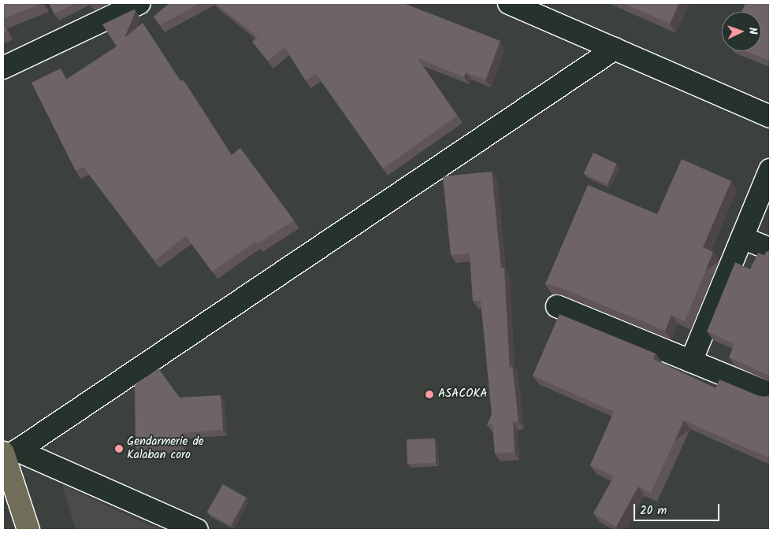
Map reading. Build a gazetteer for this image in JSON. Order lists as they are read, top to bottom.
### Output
{
  "places": ["ASACOKA", "Gendarmerie de Kalaban coro"],
  "scale_bar": "20 m",
  "north": "right"
}
